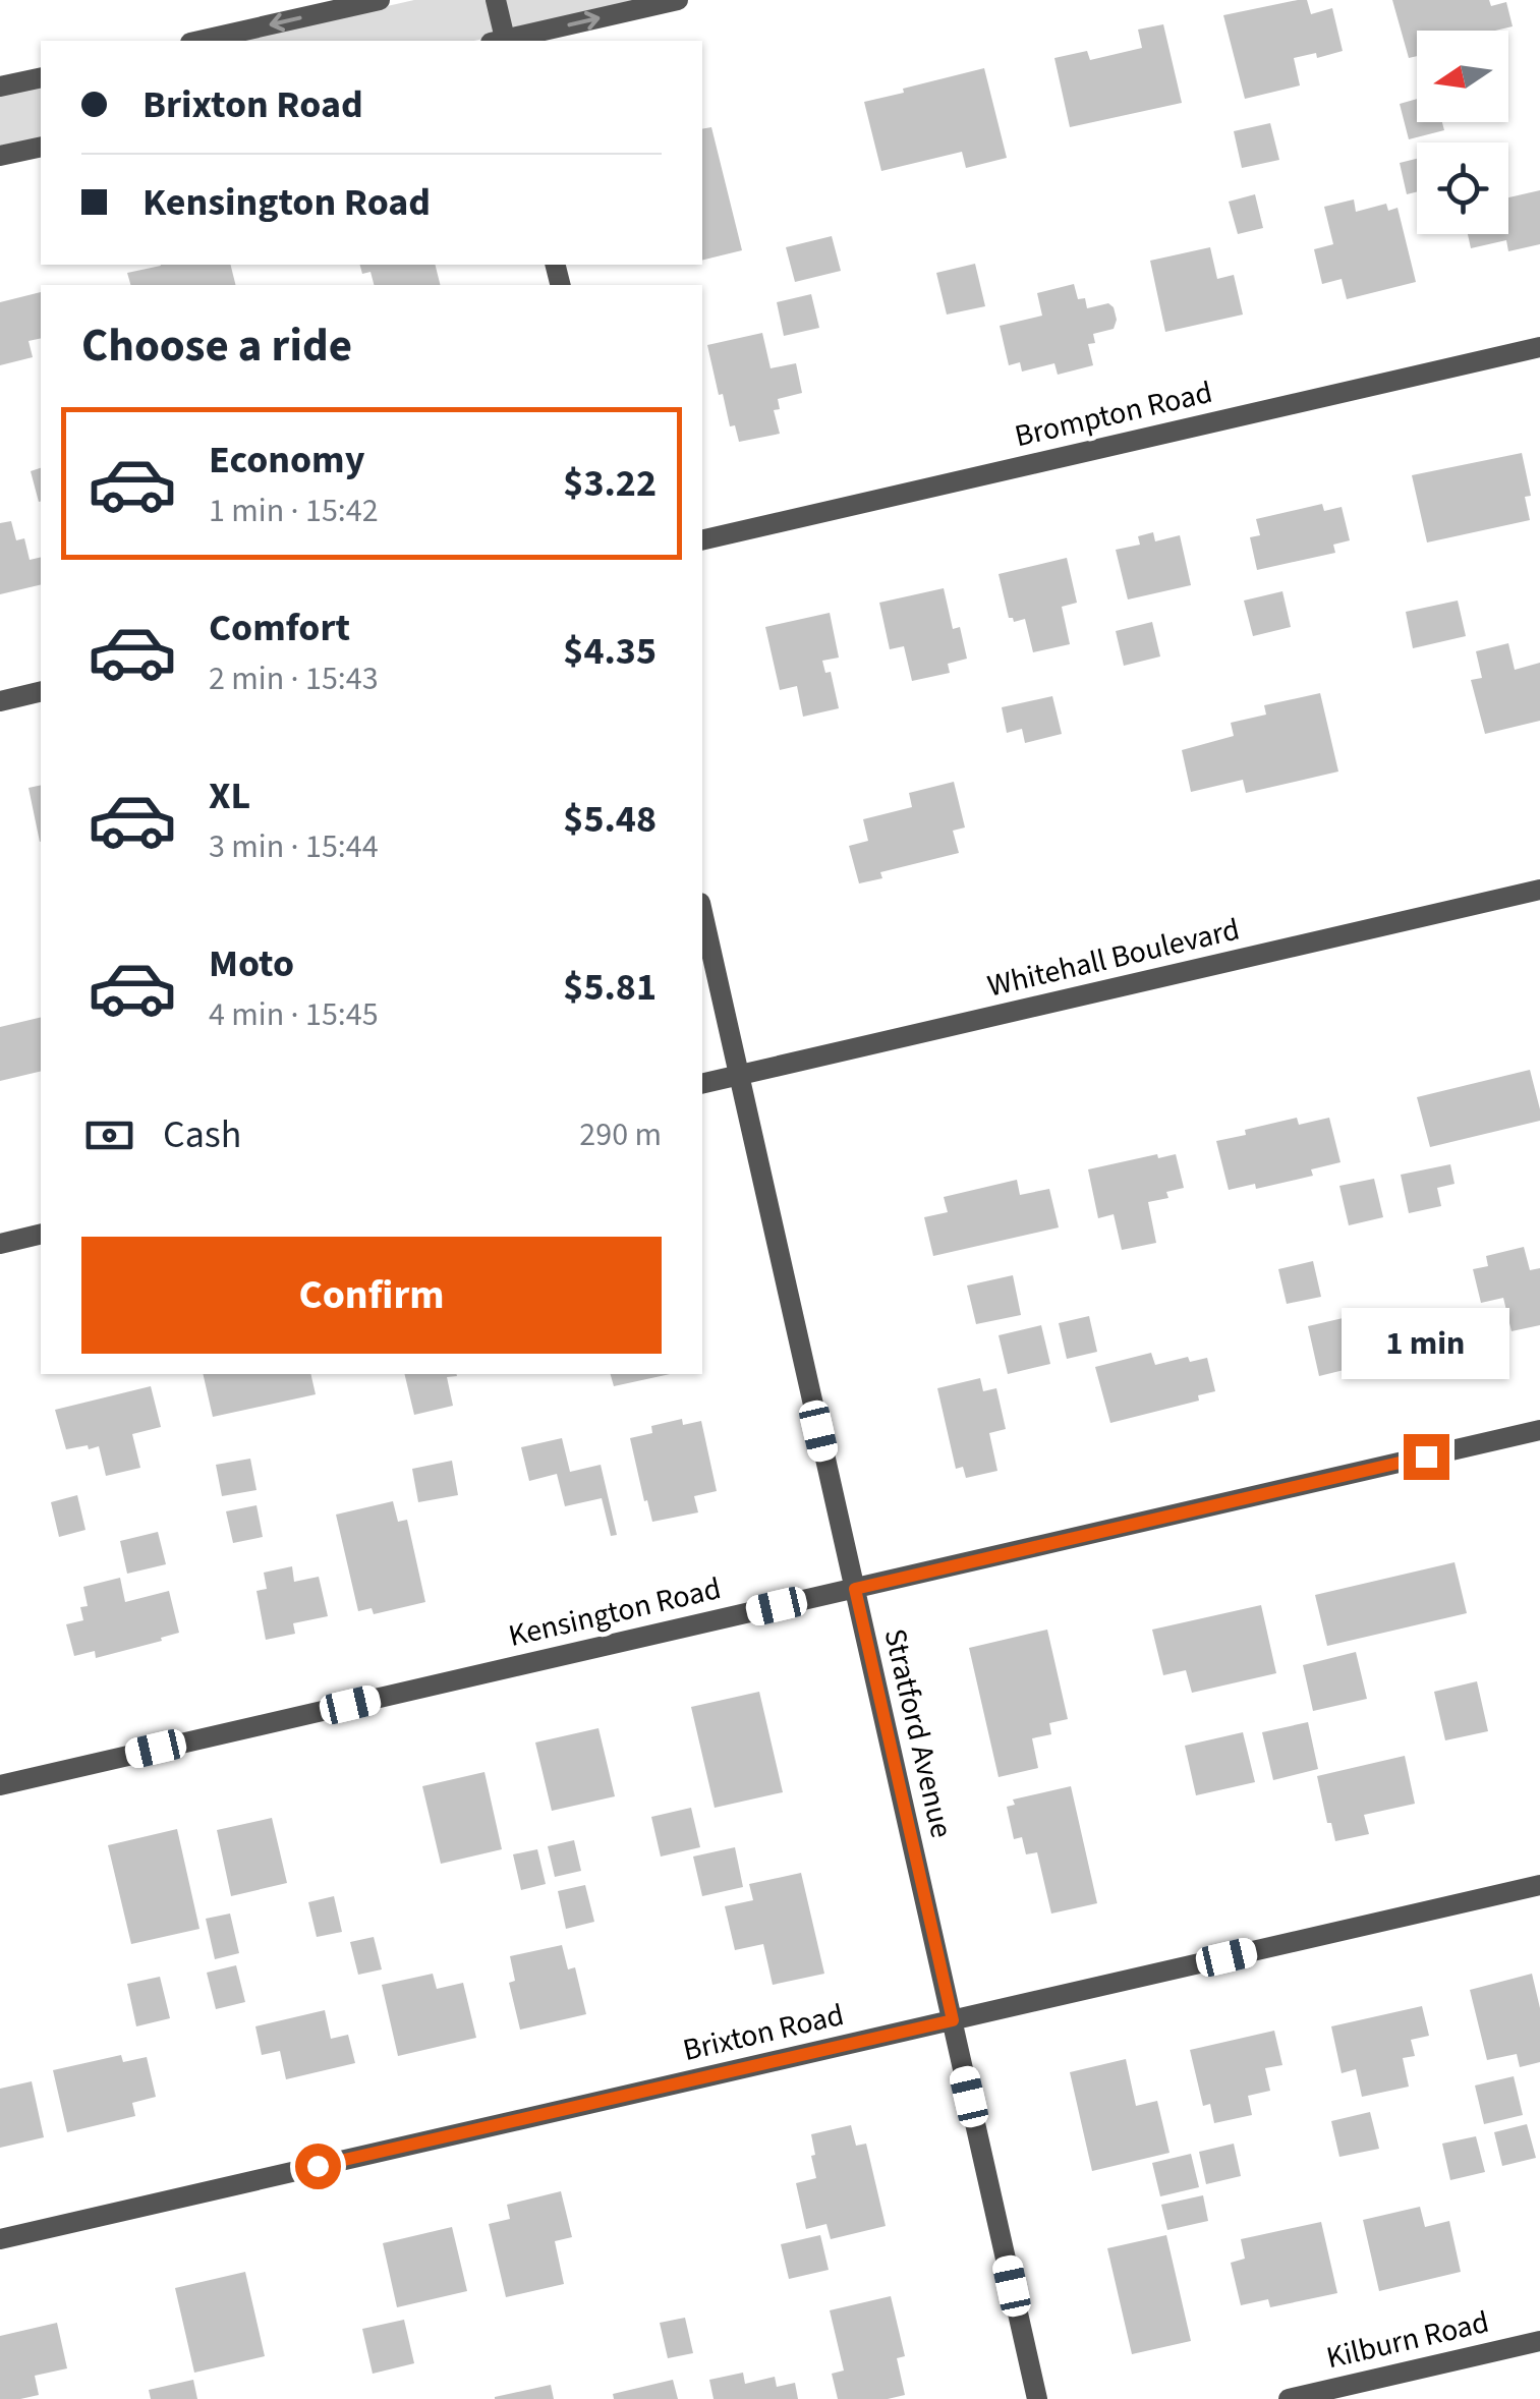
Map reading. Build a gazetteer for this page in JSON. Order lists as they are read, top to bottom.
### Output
{
  "streets": {
    "street": [
      "Brompton Road",
      "Whitehall Boulevard",
      "Kensington Road",
      "Stratford Avenue",
      "Brixton Road",
      "Kilburn Road"
    ]
  },
  "crossings": [
    ["Whitehall Boulevard", "Stratford Avenue"],
    ["Kensington Road", "Stratford Avenue"],
    ["Stratford Avenue", "Brixton Road"]
  ],
  "north": "left",
  "page": {
    "banner": ["Brixton Road", "Kensington Road"],
    "heading": "Choose a ride",
    "list": [
      {
        "name": "Economy",
        "note": "1 min · 15:42",
        "value": "$3.22"
      },
      {
        "name": "Comfort",
        "note": "2 min · 15:43",
        "value": "$4.35"
      },
      {
        "name": "XL",
        "note": "3 min · 15:44",
        "value": "$5.48"
      },
      {
        "name": "Moto",
        "note": "4 min · 15:45",
        "value": "$5.81"
      }
    ],
    "pay": ["Cash", "290 m"],
    "buttons": "Confirm",
    "bubble": "1 min"
  }
}
